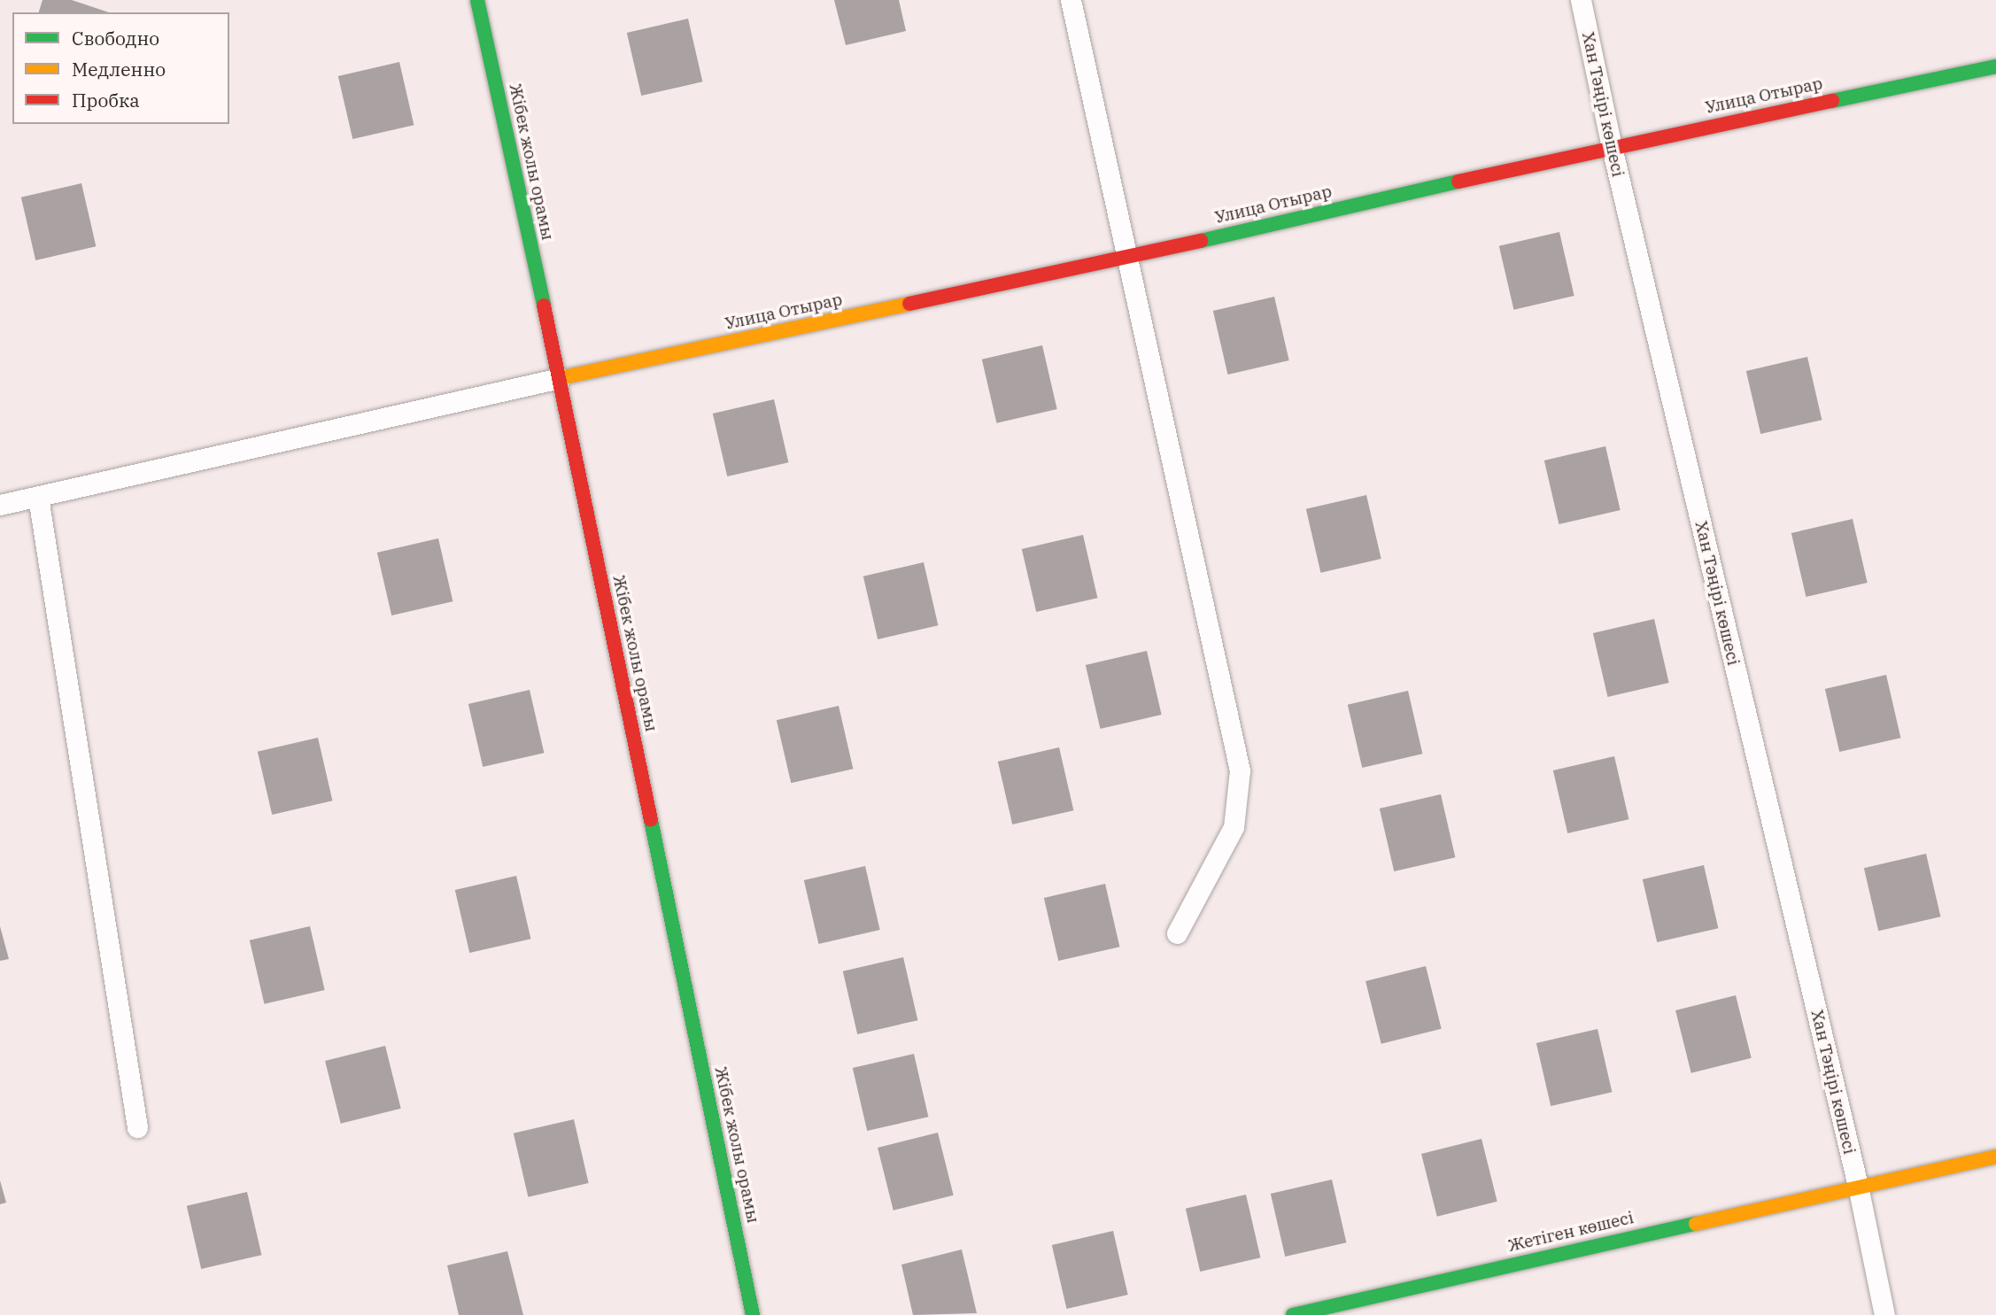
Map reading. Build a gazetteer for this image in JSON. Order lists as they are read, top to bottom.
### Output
{
  "streets": {
    "street": ["Улица Отырар", "Жібек жолы орамы", "Жетіген көшесі"],
    "lane": ["Хан Тәңірі көшесі"]
  },
  "crossings": [
    ["Улица Отырар", "Хан Тәңірі көшесі"],
    ["Улица Отырар", "Жібек жолы орамы"],
    ["Хан Тәңірі көшесі", "Жетіген көшесі"]
  ],
  "legend": ["Свободно", "Медленно", "Пробка"]
}
